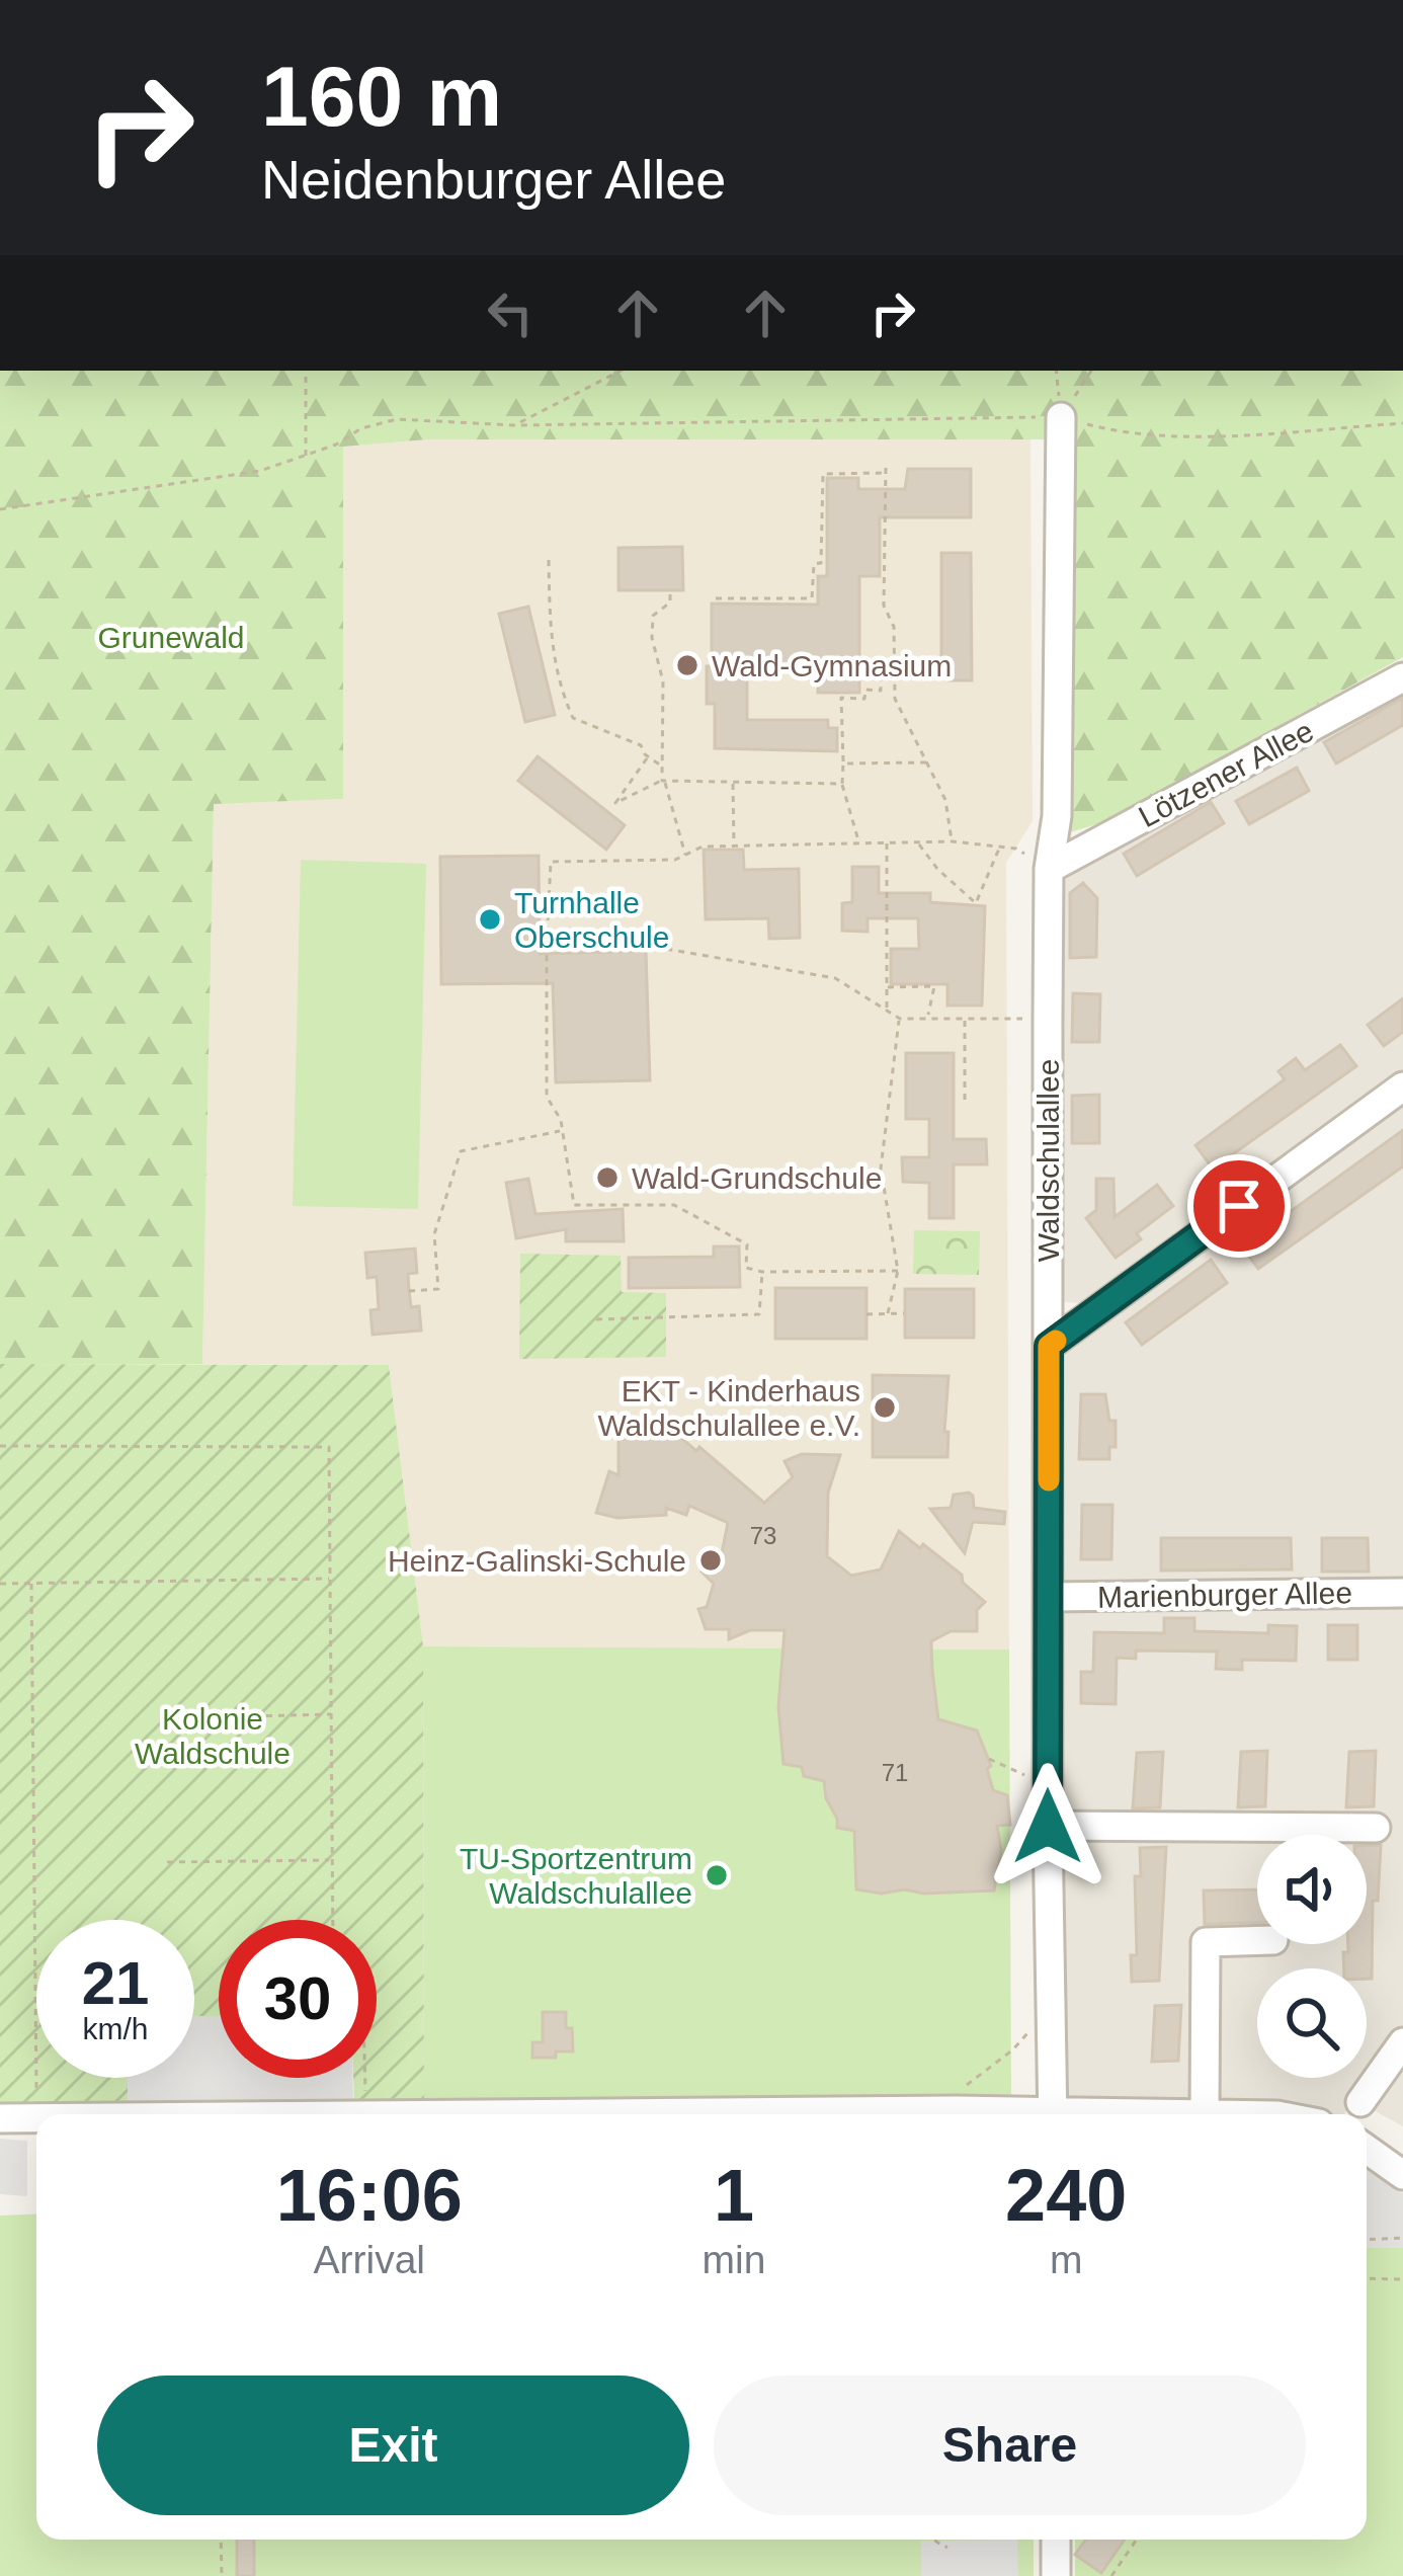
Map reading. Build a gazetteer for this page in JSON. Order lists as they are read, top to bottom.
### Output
{
  "streets": {
    "street": ["Lötzener Allee", "Waldschulallee", "Marienburger Allee"]
  },
  "crossings": [
    ["Lötzener Allee", "Waldschulallee"],
    ["Waldschulallee", "Marienburger Allee"]
  ],
  "parks": ["Grunewald", "Kolonie Waldschule"],
  "places": [
    "Wald-Gymnasium",
    "Turnhalle Oberschule",
    "Wald-Grundschule",
    "EKT - Kinderhaus Waldschulallee e.V.",
    "Heinz-Galinski-Schule",
    "TU-Sportzentrum Waldschulallee"
  ],
  "house_numbers": ["73", "71"],
  "page": {
    "turn": ["160 m", "Neidenburger Allee"],
    "speed": "21 km/h",
    "limit": "30",
    "eta": [
      "16:06",
      "Arrival",
      "1",
      "min",
      "240",
      "m"
    ],
    "buttons": ["Exit", "Share"]
  }
}
